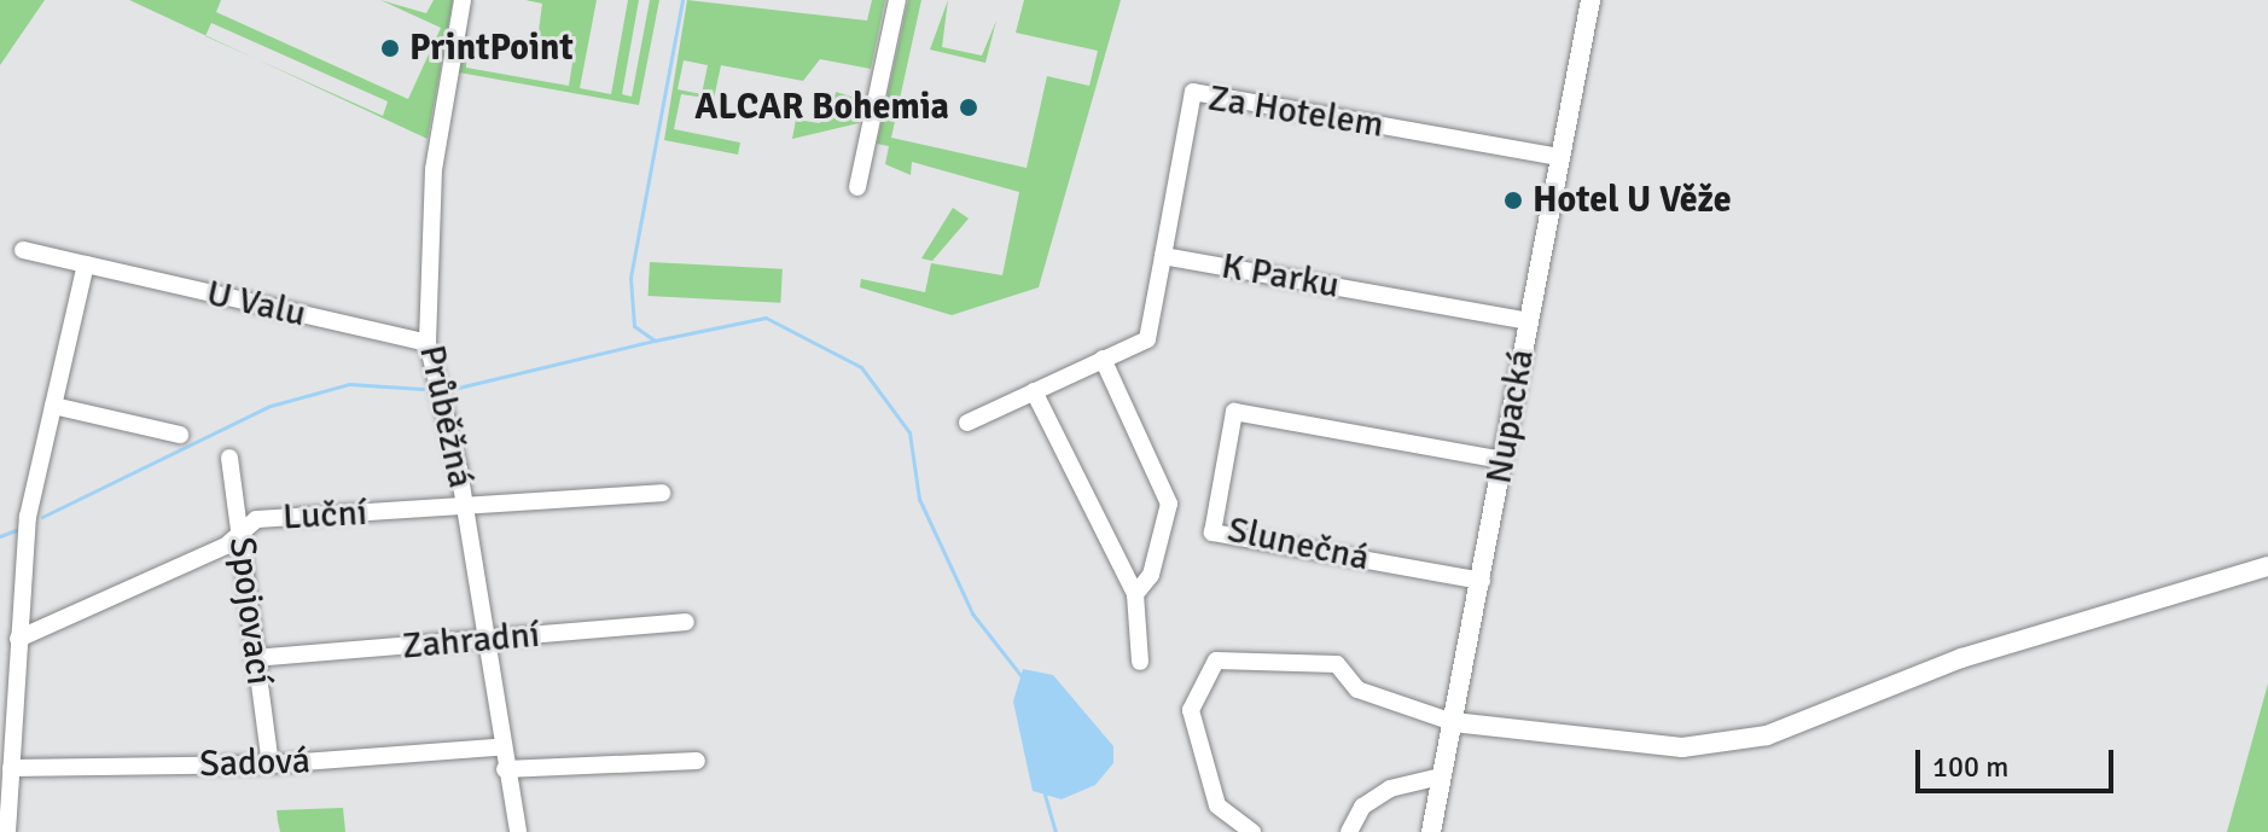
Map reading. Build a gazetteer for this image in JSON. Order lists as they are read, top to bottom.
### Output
{
  "streets": {
    "street": [
      "Za Hotelem",
      "K Parku",
      "U Valu",
      "Průběžná",
      "Nupacká",
      "Luční",
      "Slunečná",
      "Spojovací",
      "Zahradní",
      "Sadová"
    ]
  },
  "crossings": [
    ["Za Hotelem", "K Parku"],
    ["Za Hotelem", "Nupacká"],
    ["K Parku", "Nupacká"],
    ["U Valu", "Průběžná"],
    ["Průběžná", "Luční"],
    ["Průběžná", "Zahradní"],
    ["Průběžná", "Sadová"],
    ["Nupacká", "Slunečná"],
    ["Luční", "Spojovací"],
    ["Spojovací", "Zahradní"],
    ["Spojovací", "Sadová"]
  ],
  "places": ["PrintPoint", "ALCAR Bohemia", "Hotel U Věže"],
  "scale_bar": "100 m"
}
